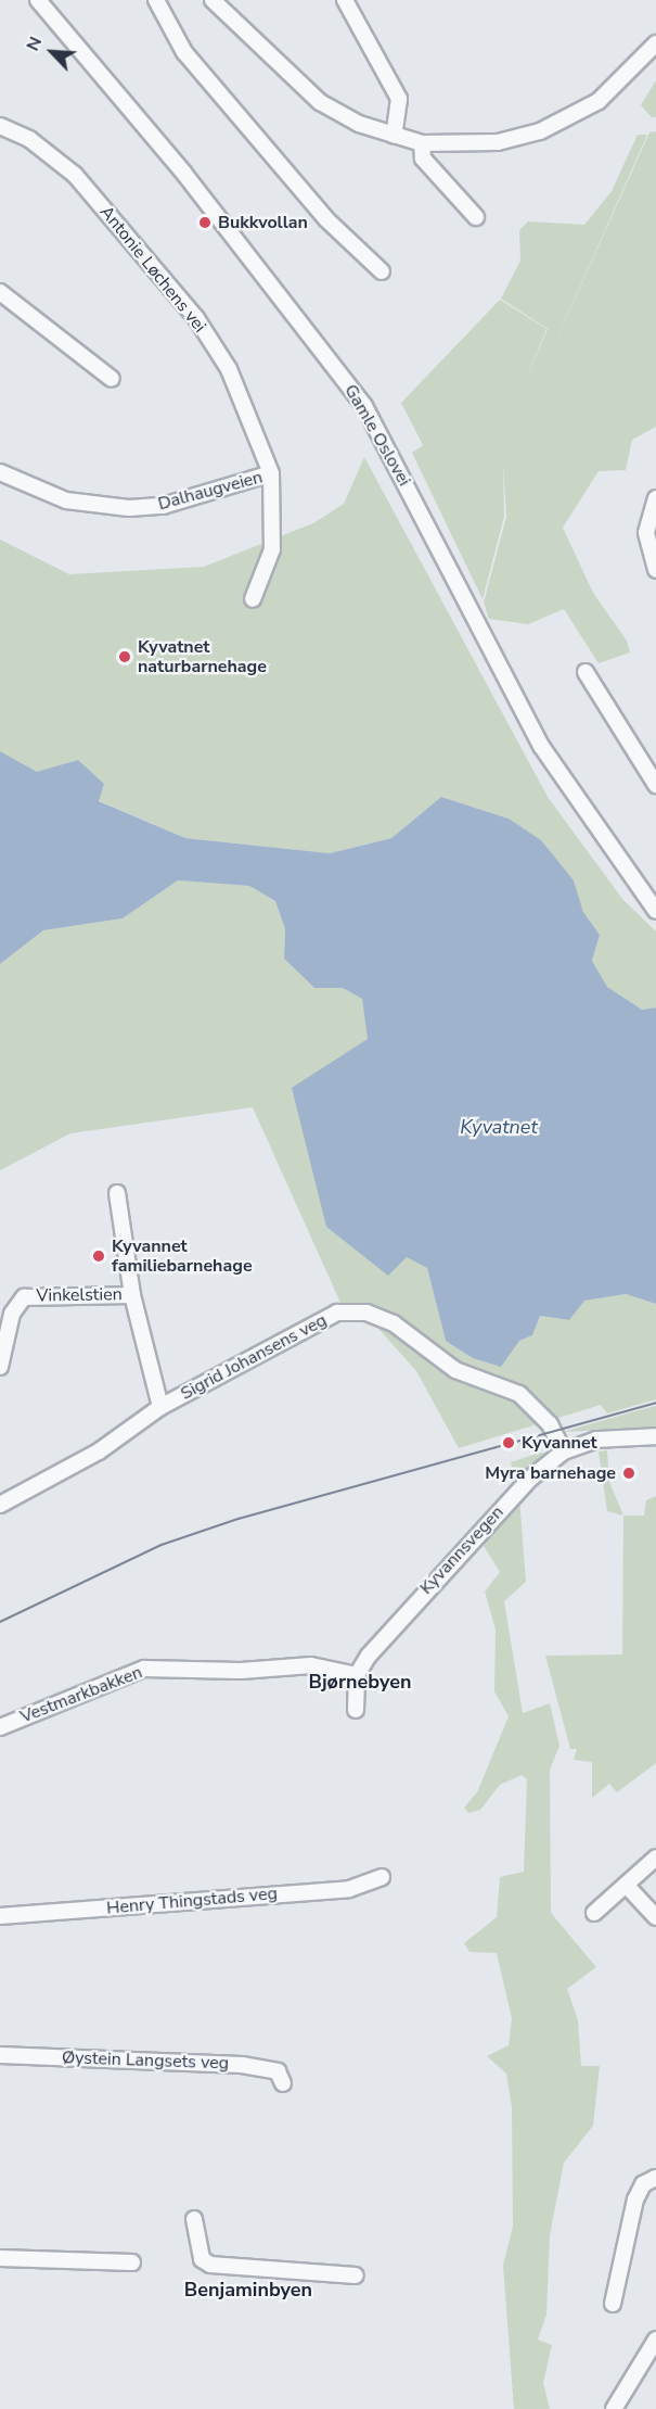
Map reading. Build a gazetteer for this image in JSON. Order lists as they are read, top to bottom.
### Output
{
  "streets": {
    "street": [
      "Antonie Løchens vei",
      "Gamle Oslovei",
      "Dalhaugveien",
      "Vinkelstien",
      "Sigrid Johansens veg",
      "Kyvannsvegen",
      "Vestmarkbakken",
      "Henry Thingstads veg",
      "Øystein Langsets veg"
    ]
  },
  "crossings": [
    ["Antonie Løchens vei", "Dalhaugveien"],
    ["Vinkelstien", "Sigrid Johansens veg"],
    ["Sigrid Johansens veg", "Kyvannsvegen"],
    ["Kyvannsvegen", "Vestmarkbakken"]
  ],
  "districts": ["Bjørnebyen", "Benjaminbyen"],
  "water": ["Kyvatnet"],
  "places": [
    "Bukkvollan",
    "Kyvatnet naturbarnehage",
    "Kyvannet familiebarnehage",
    "Kyvannet",
    "Myra barnehage"
  ],
  "north": "top left"
}
